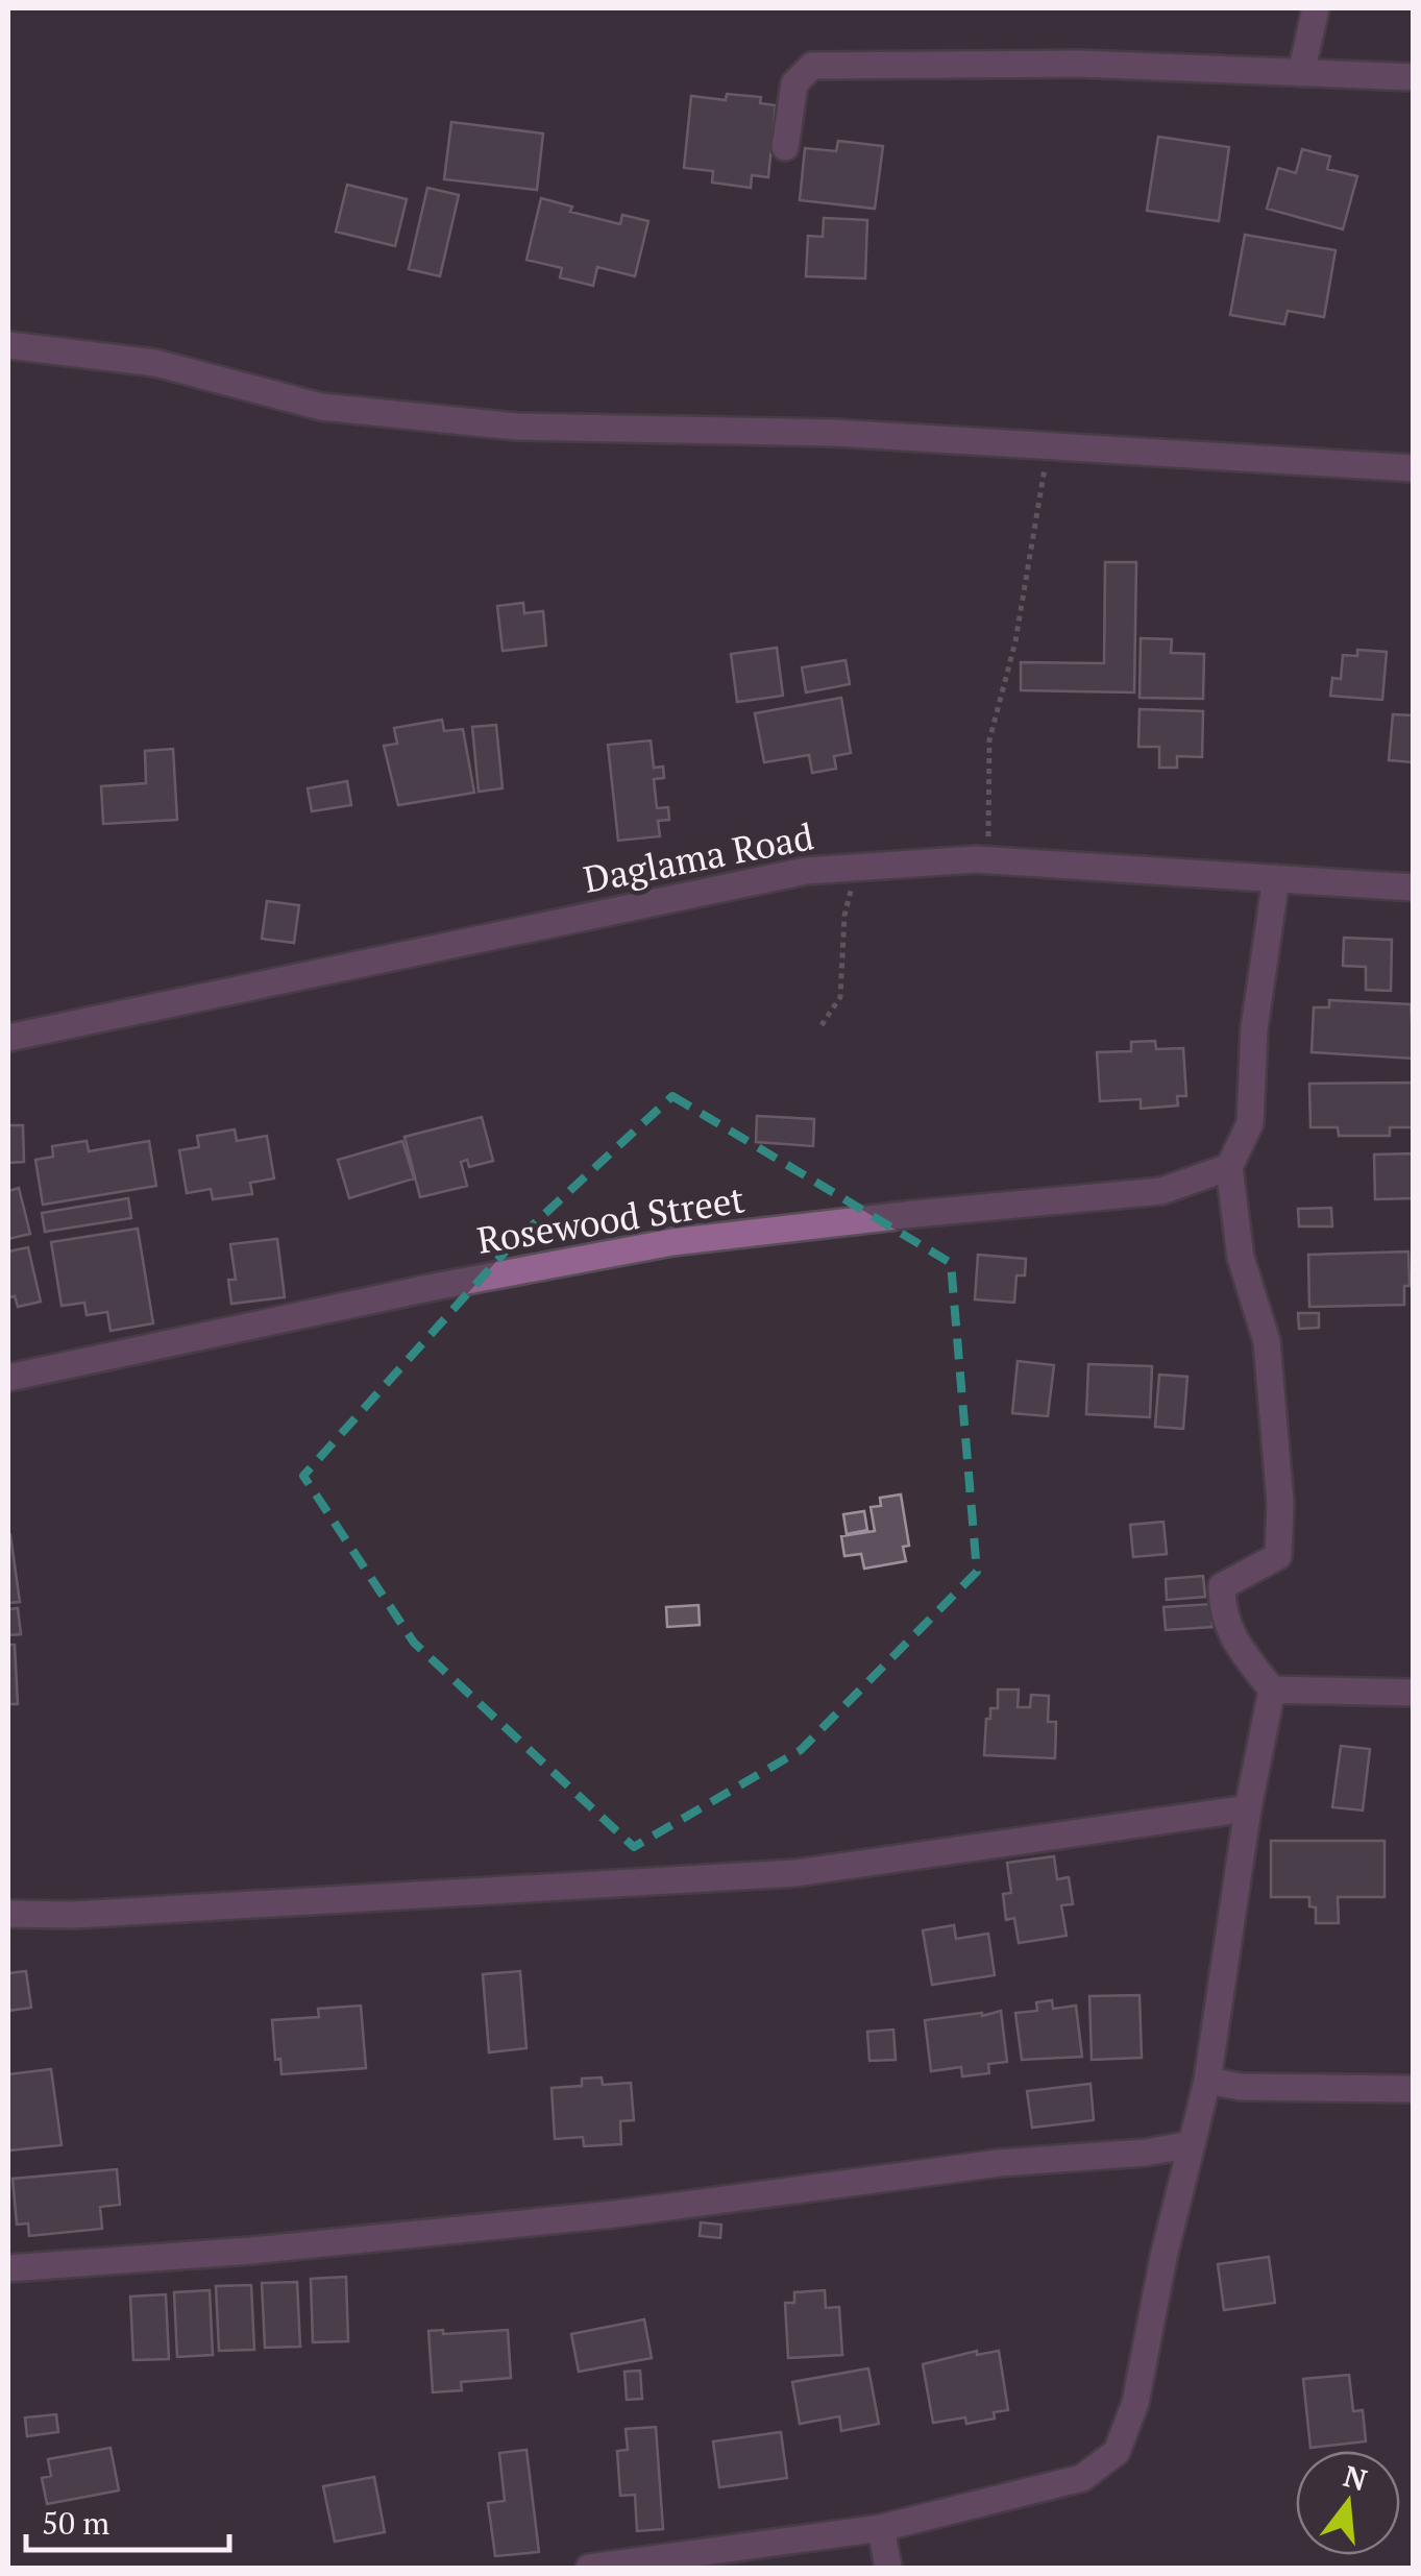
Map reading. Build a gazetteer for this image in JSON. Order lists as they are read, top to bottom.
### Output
{
  "streets": {
    "street": ["Daglama Road", "Rosewood Street"]
  },
  "scale_bar": "50 m",
  "north": "top"
}
